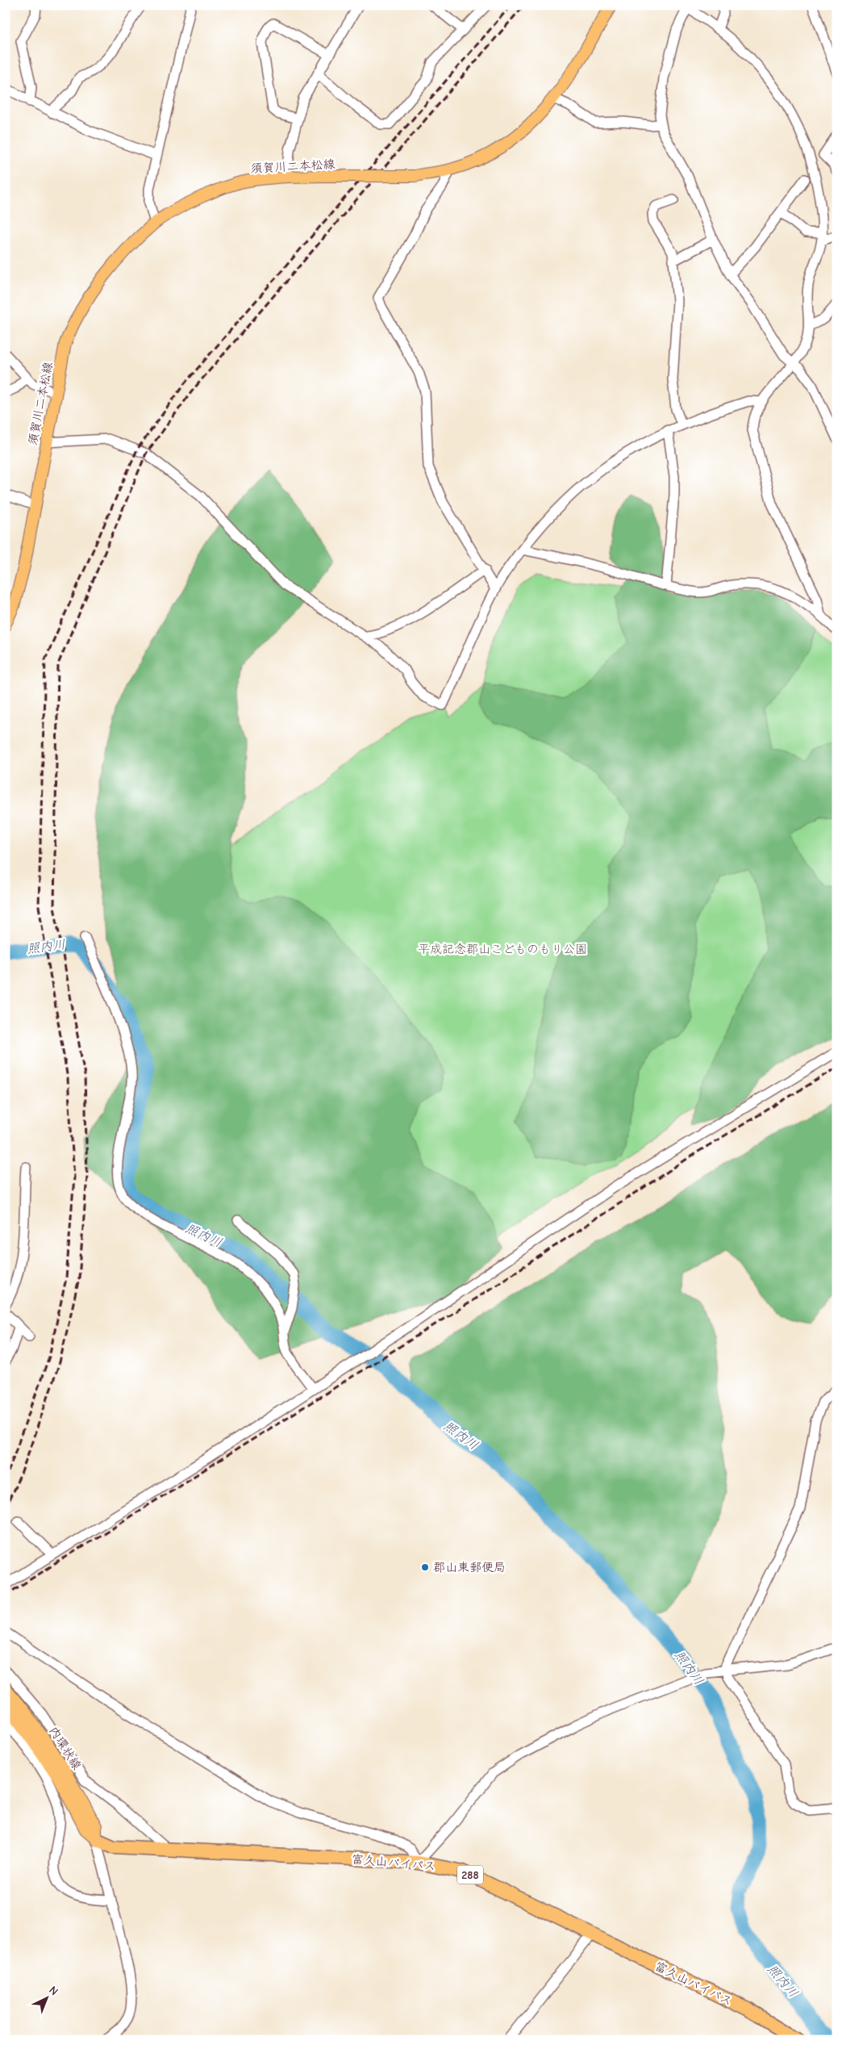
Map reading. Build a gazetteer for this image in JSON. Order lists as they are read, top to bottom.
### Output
{
  "streets": {
    "highway": ["富久山バイパス", "288"],
    "main road": ["須賀川二本松線", "内環状線"]
  },
  "crossings": [
    ["内環状線", "富久山バイパス"]
  ],
  "water": ["照内川"],
  "parks": ["平成記念郡山こどものもり公園"],
  "places": ["郡山東郵便局"],
  "north": "top right"
}
